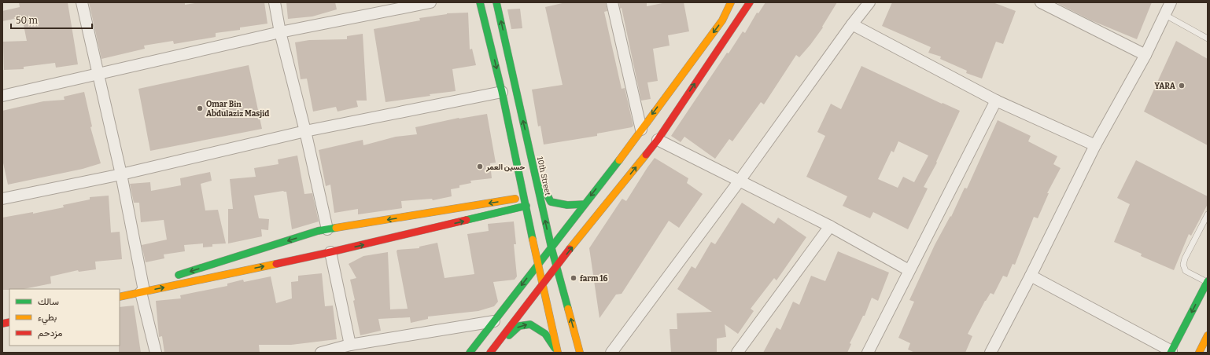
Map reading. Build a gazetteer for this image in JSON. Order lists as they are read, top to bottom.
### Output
{
  "streets": {
    "main road": ["10th Street"]
  },
  "places": [
    "YARA",
    "Omar Bin Abdulaziz Masjid",
    "حسين العمر",
    "farm 16"
  ],
  "legend": ["سالك", "بطيء", "مزدحم"],
  "scale_bar": "50 m"
}
